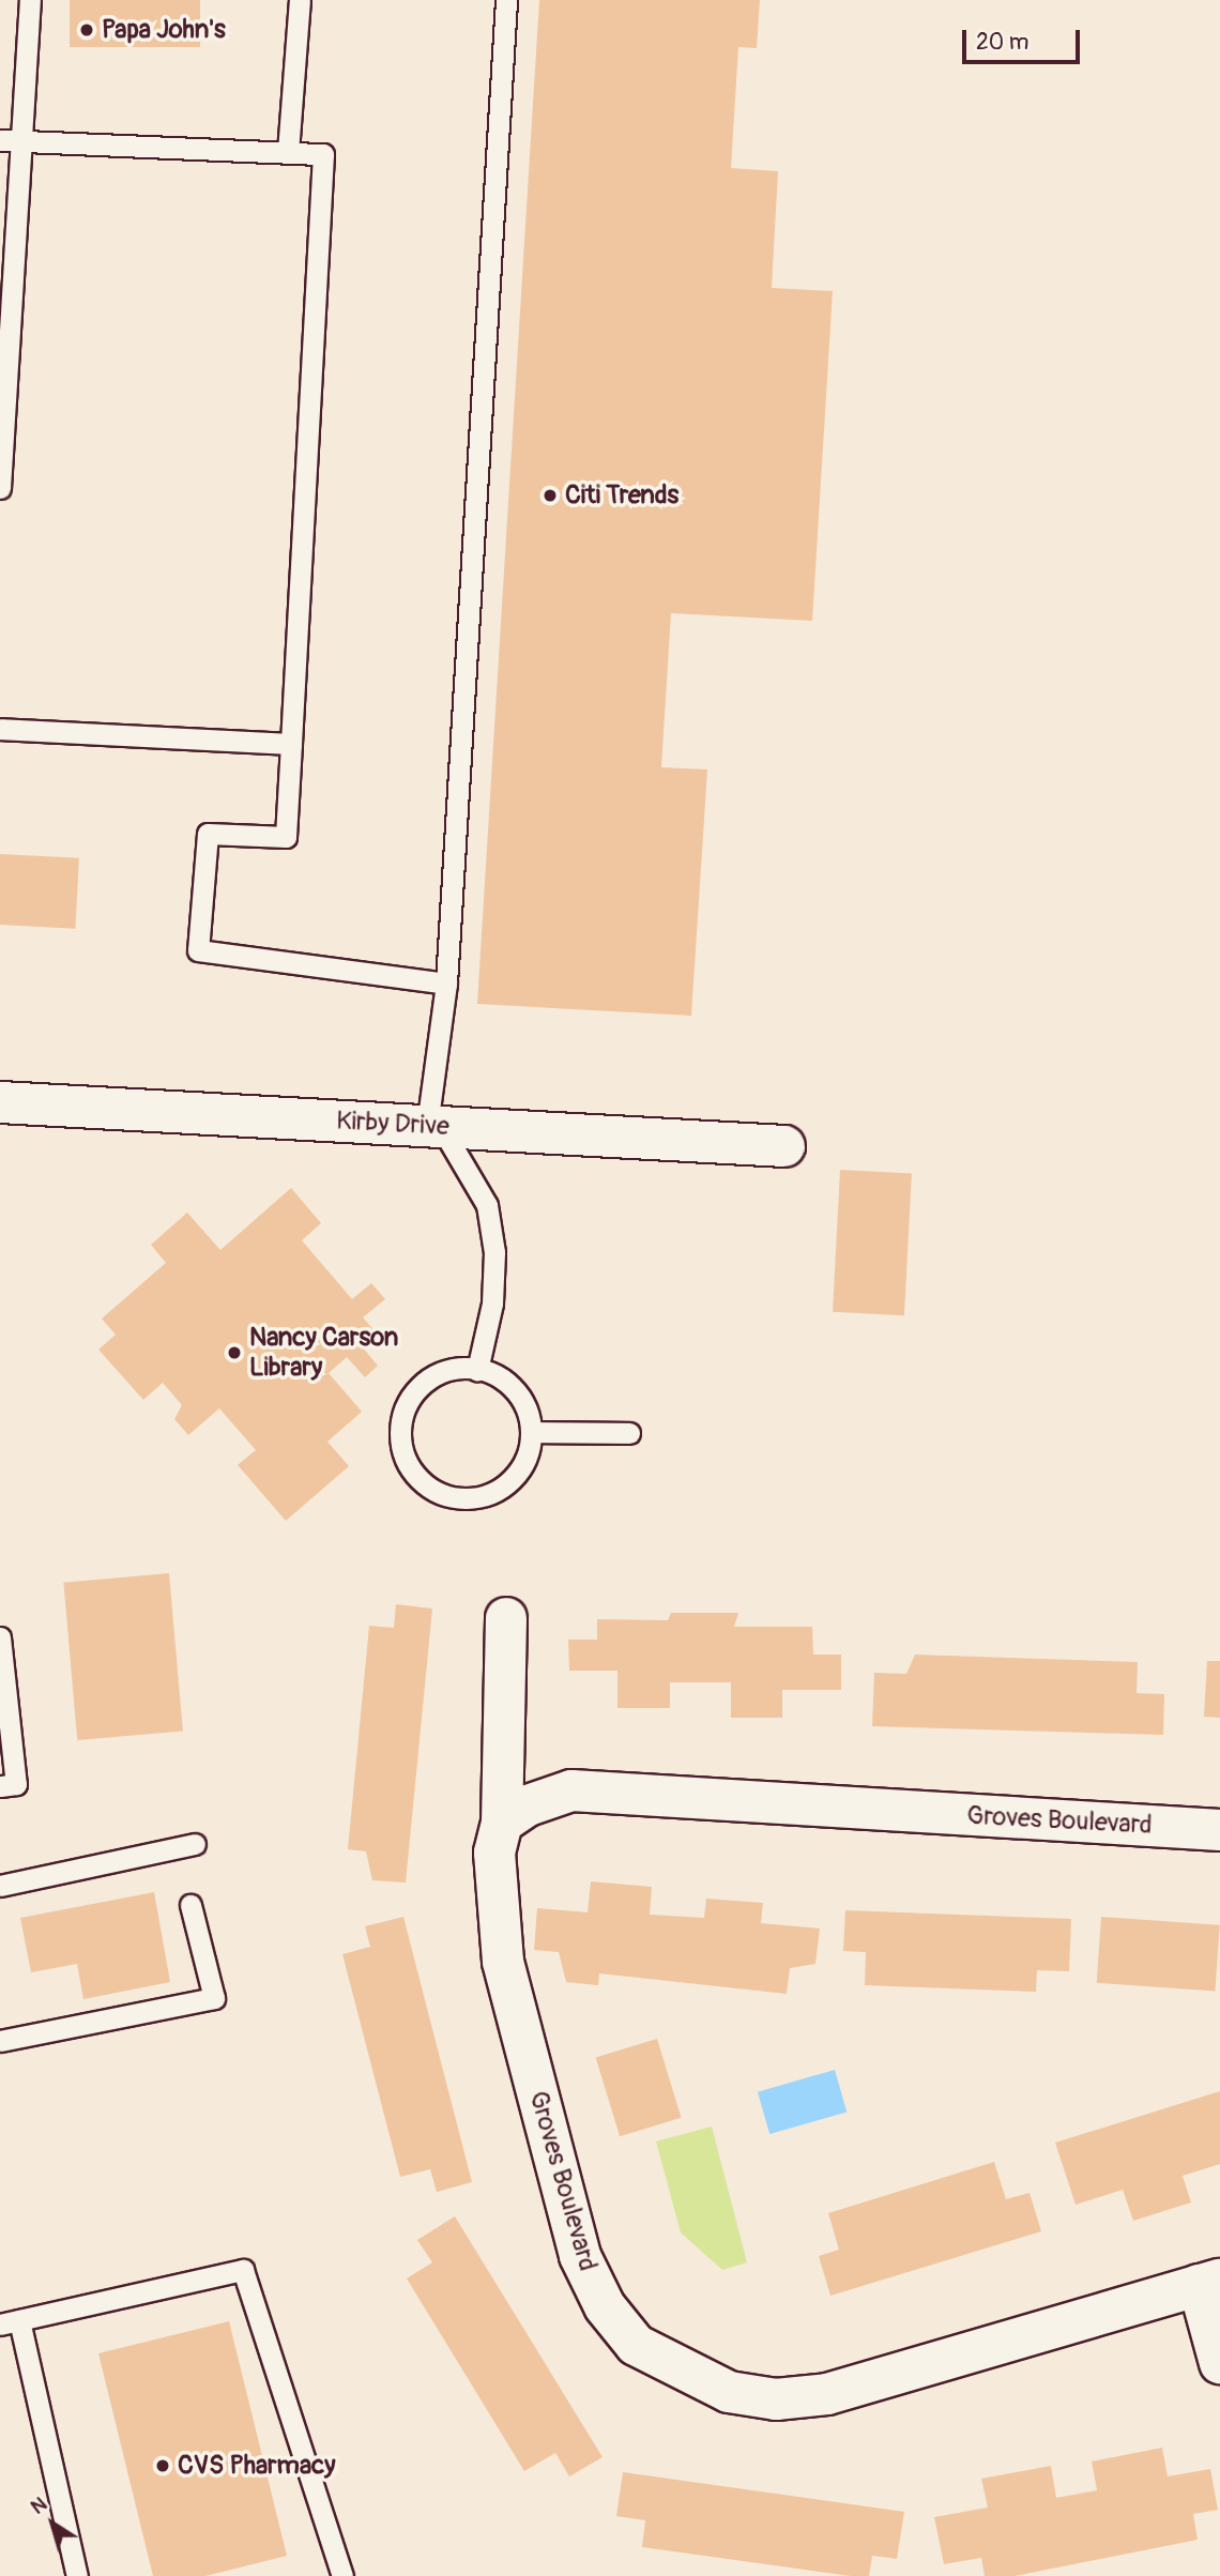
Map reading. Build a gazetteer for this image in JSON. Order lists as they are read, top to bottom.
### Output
{
  "streets": {
    "street": ["Kirby Drive", "Groves Boulevard"]
  },
  "places": [
    "Papa John's",
    "Citi Trends",
    "Nancy Carson Library",
    "CVS Pharmacy"
  ],
  "scale_bar": "20 m",
  "north": "top left"
}
